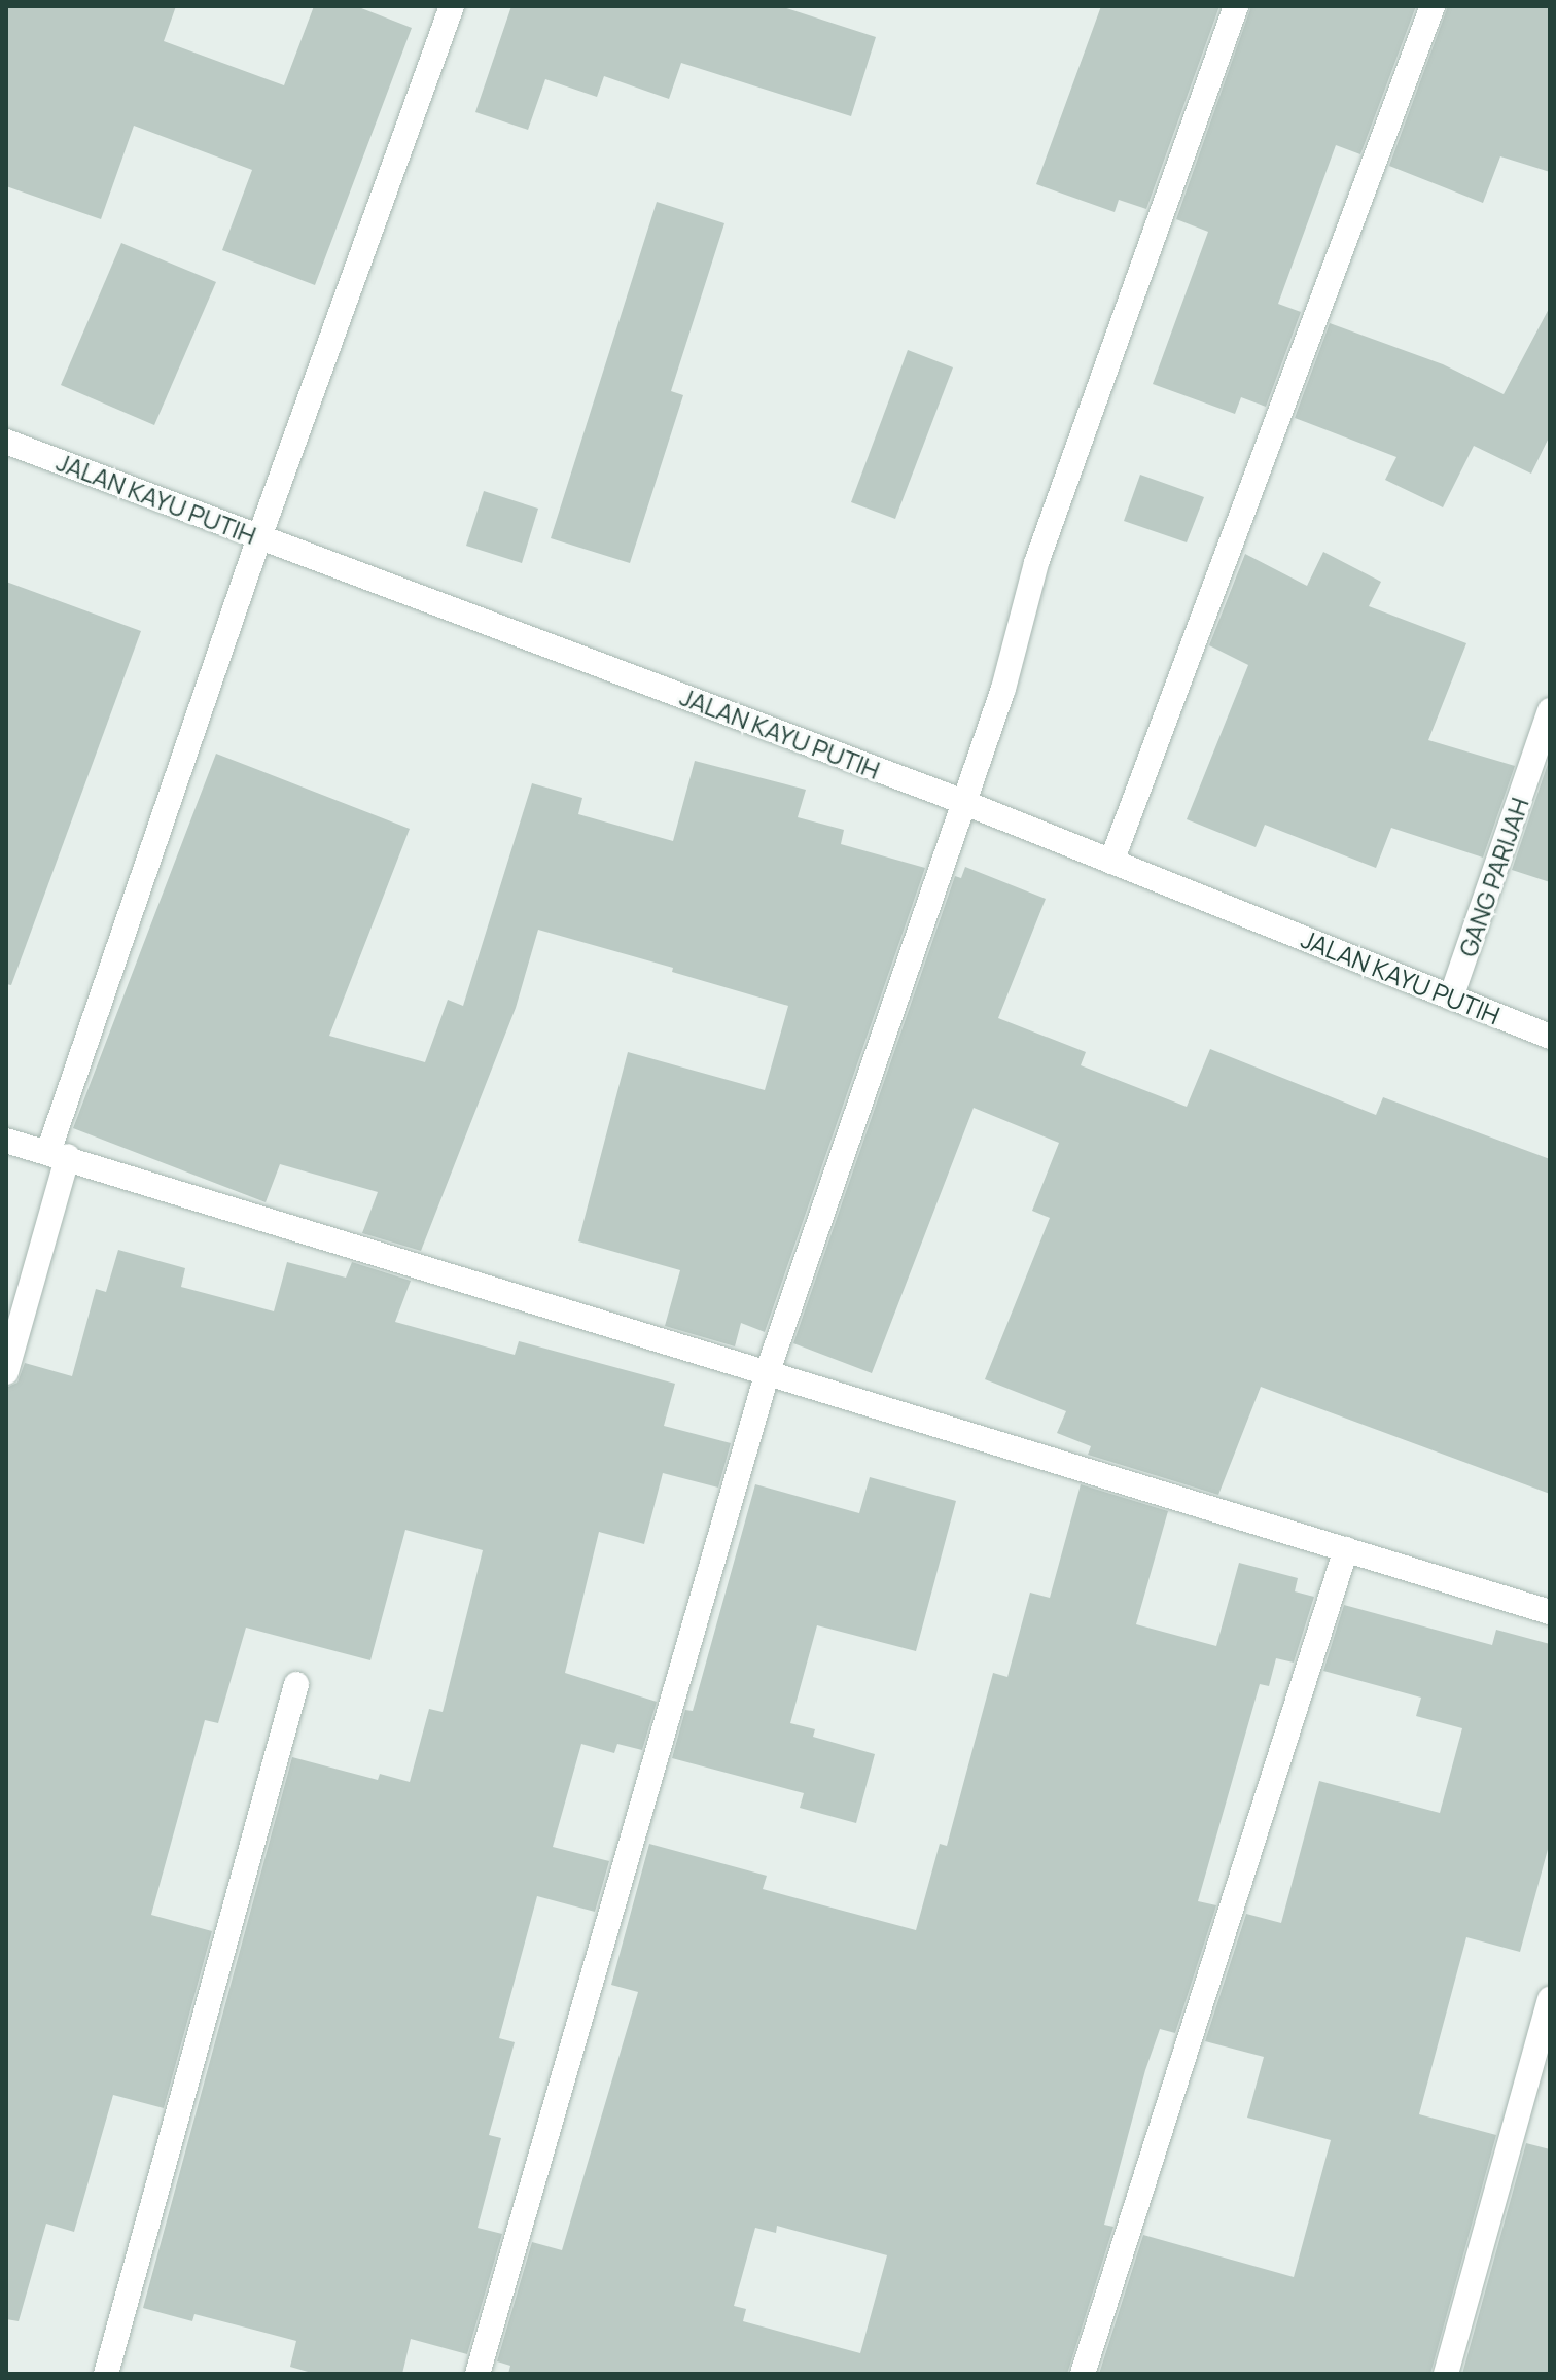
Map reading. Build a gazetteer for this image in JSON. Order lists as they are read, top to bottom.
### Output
{
  "streets": {
    "street": ["JALAN KAYU PUTIH", "GANG PARIJAH"]
  },
  "crossings": [
    ["JALAN KAYU PUTIH", "GANG PARIJAH"]
  ]
}
